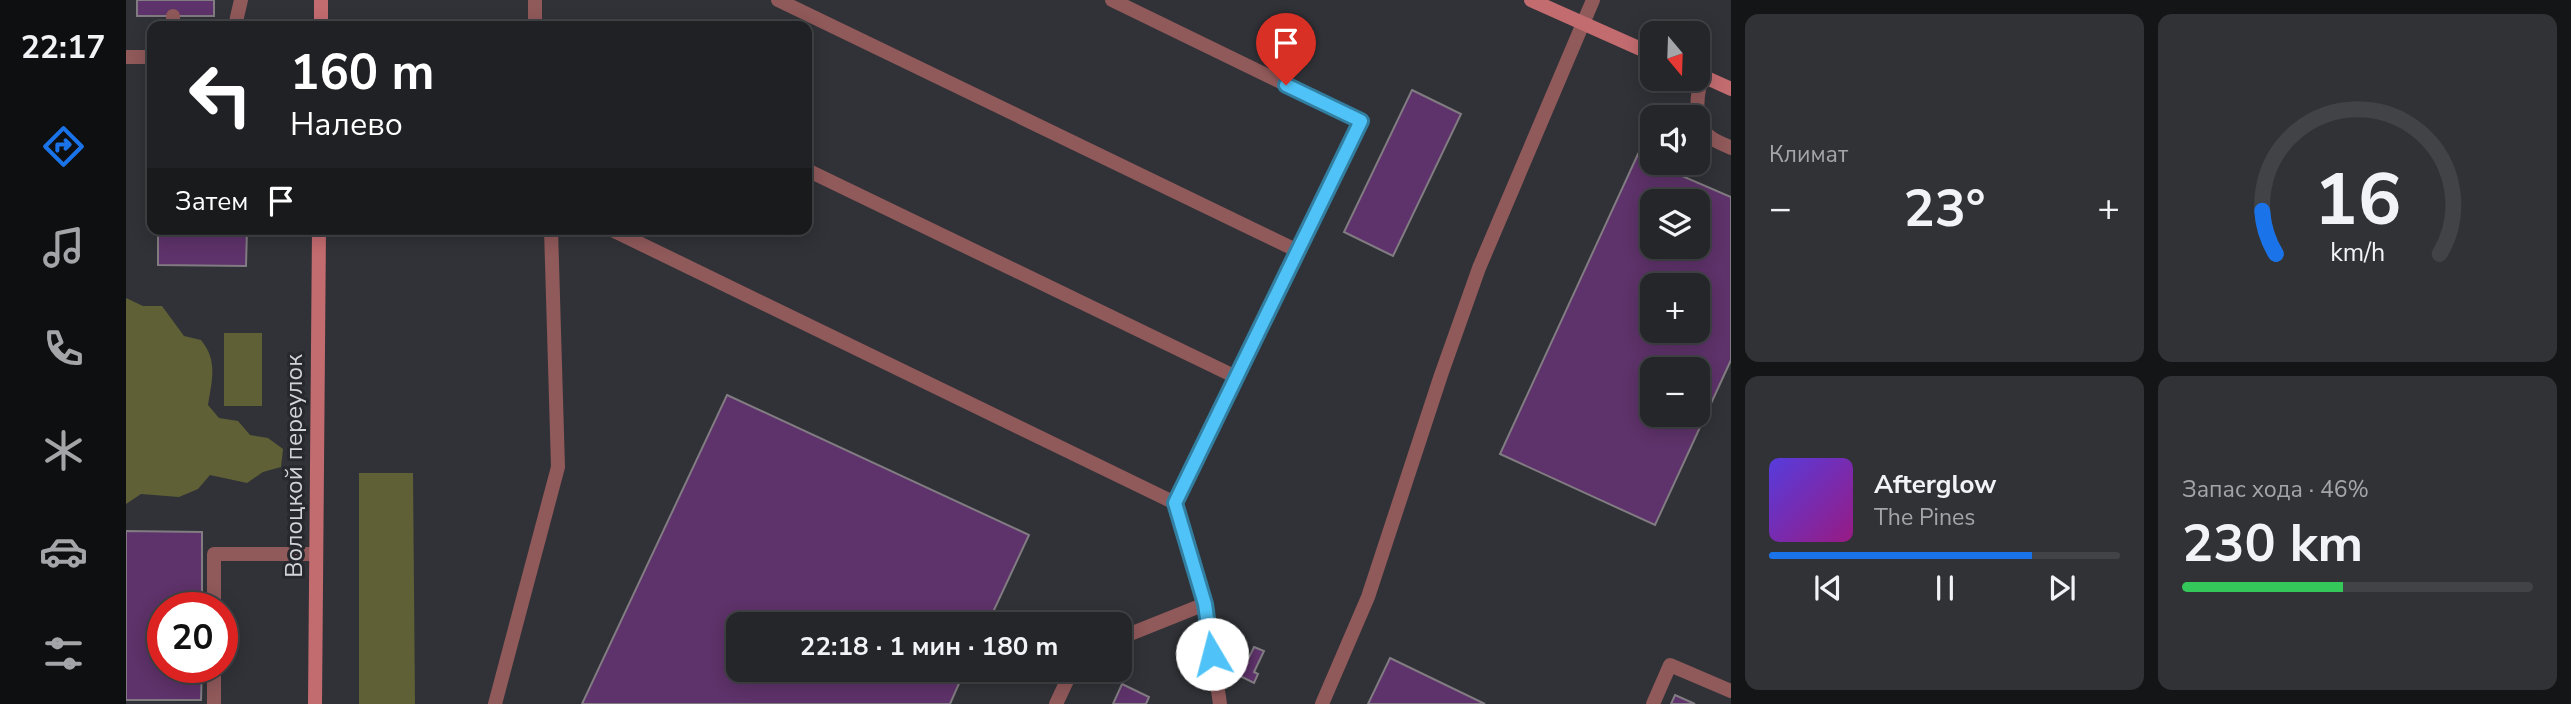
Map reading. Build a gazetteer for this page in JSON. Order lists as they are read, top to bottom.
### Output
{
  "streets": {
    "street": ["Волоцкой переулок"]
  },
  "north": "bottom",
  "page": {
    "tabs": "22:17",
    "tile": [
      "Климат",
      ["Запас хода · 46%", "230 km"]
    ],
    "map_buttons": ["+", "−"],
    "turn": ["160 m", "Налево"],
    "then": "Затем",
    "heat": ["−", "23°", "+"],
    "song": ["Afterglow", "The Pines"],
    "limit": "20",
    "trip": "22:18 · 1 мин · 180 m",
    "gauge": ["16", "km/h"]
  }
}
